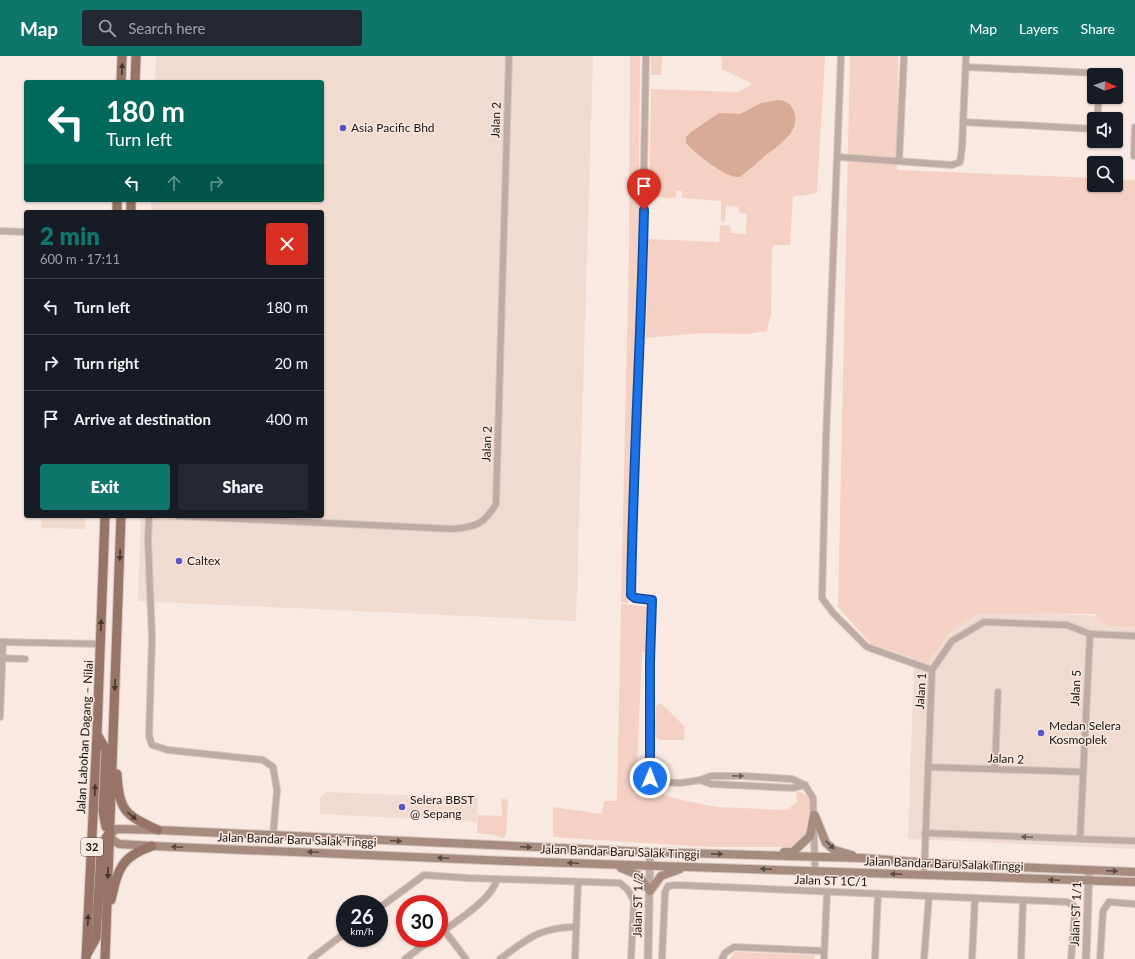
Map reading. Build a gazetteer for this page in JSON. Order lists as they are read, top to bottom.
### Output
{
  "streets": {
    "main road": ["Jalan Labohan Dagang ‒ Nilai", "Jalan Bandar Baru Salak Tinggi", "32"],
    "street": [
      "Jalan 2",
      "Jalan 5",
      "Jalan 1",
      "Jalan ST 1C/1",
      "Jalan ST 1/2",
      "Jalan ST 1/1"
    ]
  },
  "crossings": [
    ["Jalan 2", "Jalan 5"],
    ["Jalan 2", "Jalan 1"],
    ["Jalan 5", "Jalan 1"],
    ["Jalan 1", "Jalan Bandar Baru Salak Tinggi"],
    ["Jalan Bandar Baru Salak Tinggi", "32"],
    ["Jalan Bandar Baru Salak Tinggi", "Jalan ST 1/2"],
    ["Jalan Bandar Baru Salak Tinggi", "Jalan ST 1/1"]
  ],
  "places": [
    "Asia Pacific Bhd",
    "Caltex",
    "Medan Selera Kosmoplek",
    "Selera BBST @ Sepang"
  ],
  "north": "right",
  "page": {
    "header": "Map",
    "search": "Search here",
    "nav": ["Map", "Layers", "Share"],
    "turn": ["180 m", "Turn left"],
    "heading": ["2 min", "600 m · 17:11"],
    "list": [
      {
        "name": "Turn left",
        "value": "180 m"
      },
      {
        "name": "Turn right",
        "value": "20 m"
      },
      {
        "name": "Arrive at destination",
        "value": "400 m"
      }
    ],
    "buttons": ["Exit", "Share"],
    "speed": "26 km/h",
    "limit": "30"
  }
}
